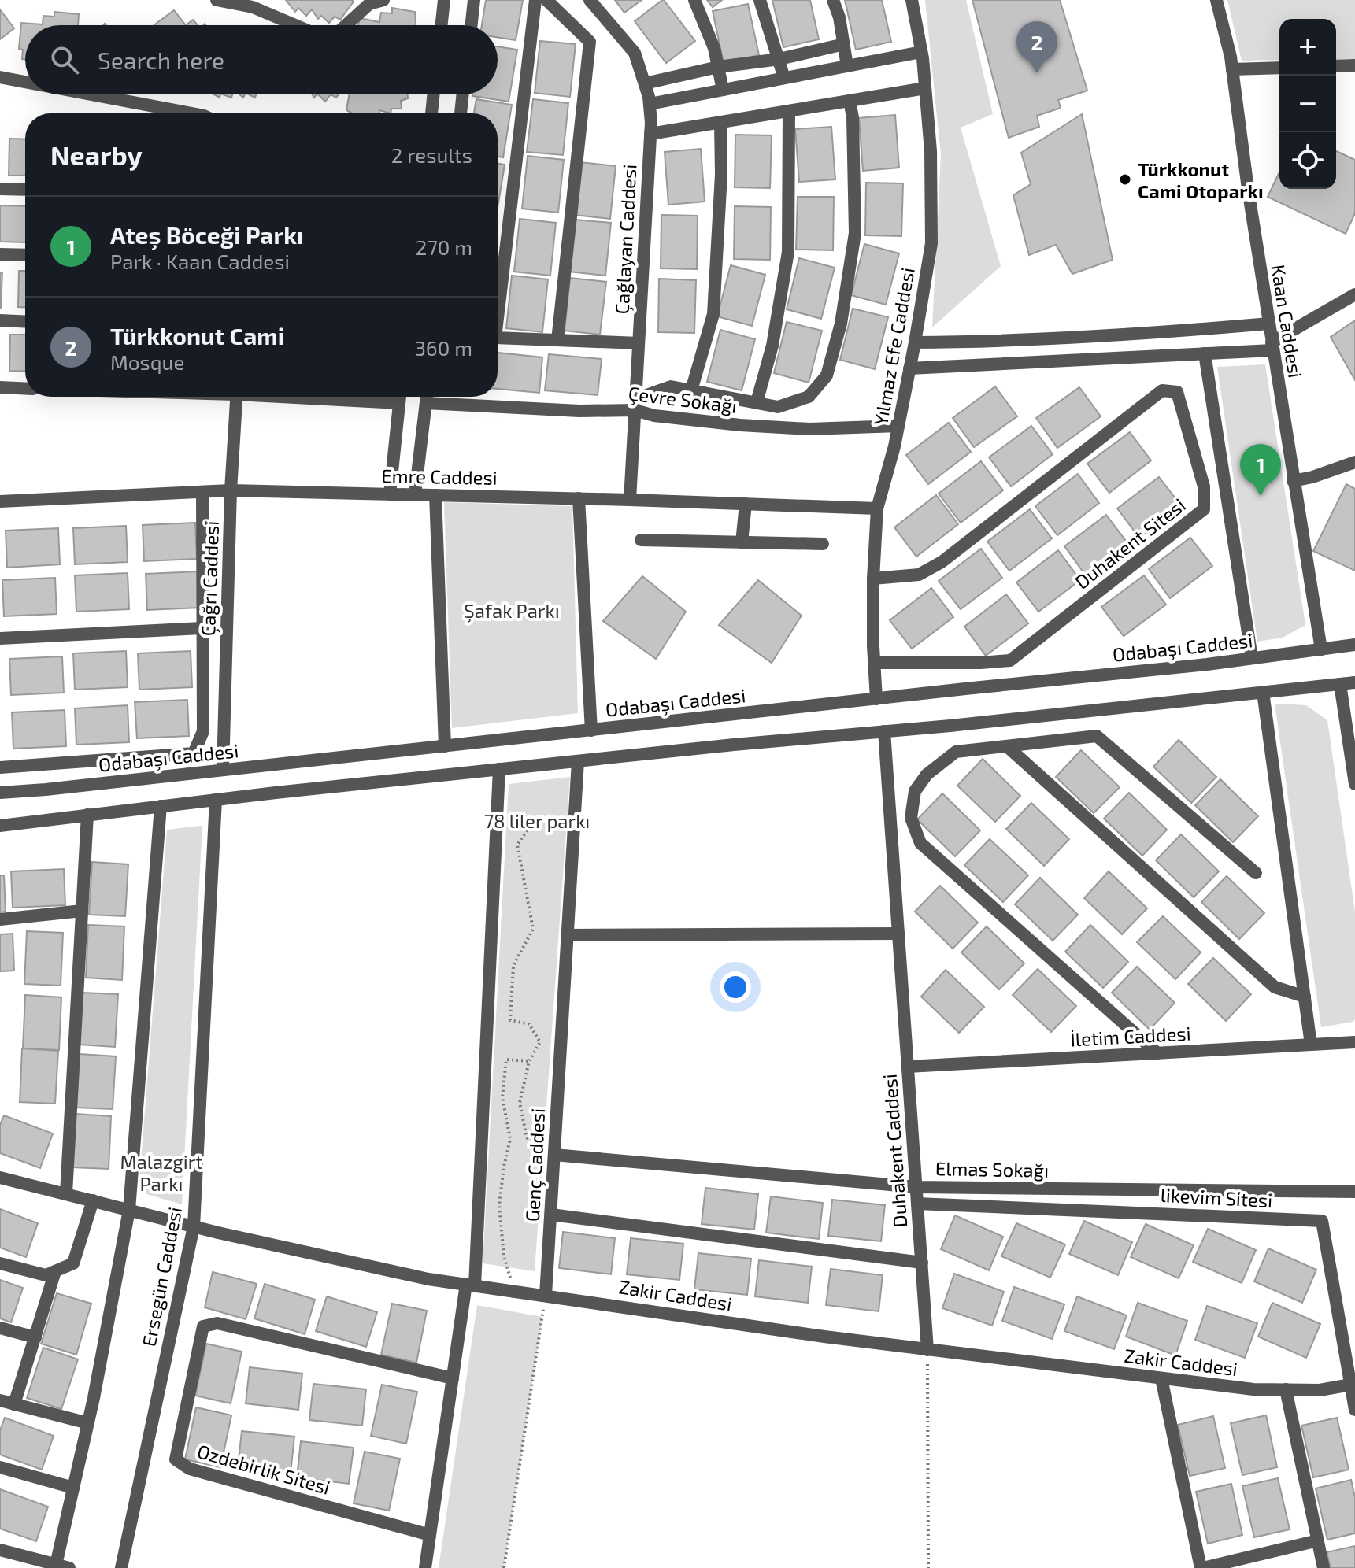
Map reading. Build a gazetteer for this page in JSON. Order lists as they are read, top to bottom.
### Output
{
  "streets": {
    "street": [
      "Çağlayan Caddesi",
      "Kaan Caddesi",
      "Yılmaz Efe Caddesi",
      "Çevre Sokağı",
      "Emre Caddesi",
      "Duhakent Sitesi",
      "Çağrı Caddesi",
      "Odabaşı Caddesi",
      "İletim Caddesi",
      "Duhakent Caddesi",
      "Genç Caddesi",
      "Elmas Sokağı",
      "likevim Sitesi",
      "Ersegün Caddesi",
      "Zakir Caddesi",
      "Ozdebirlik Sitesi"
    ]
  },
  "crossings": [
    ["Çağlayan Caddesi", "Çevre Sokağı"],
    ["Çağlayan Caddesi", "Emre Caddesi"],
    ["Kaan Caddesi", "Odabaşı Caddesi"],
    ["Yılmaz Efe Caddesi", "Çevre Sokağı"],
    ["Yılmaz Efe Caddesi", "Emre Caddesi"],
    ["Yılmaz Efe Caddesi", "Duhakent Sitesi"],
    ["Yılmaz Efe Caddesi", "Odabaşı Caddesi"],
    ["Emre Caddesi", "Çağrı Caddesi"],
    ["Çağrı Caddesi", "Odabaşı Caddesi"],
    ["İletim Caddesi", "Duhakent Caddesi"],
    ["Duhakent Caddesi", "Elmas Sokağı"],
    ["Duhakent Caddesi", "likevim Sitesi"],
    ["Duhakent Caddesi", "Zakir Caddesi"],
    ["Genç Caddesi", "Elmas Sokağı"],
    ["Genç Caddesi", "Zakir Caddesi"],
    ["likevim Sitesi", "Zakir Caddesi"],
    ["Ersegün Caddesi", "Zakir Caddesi"]
  ],
  "parks": ["Şafak Parkı", "78 liler parkı", "Malazgirt Parkı"],
  "places": ["Türkkonut Cami Otoparkı"],
  "page": {
    "map_buttons": ["+", "−"],
    "pins": ["2", "1"],
    "search": "Search here",
    "heading": ["Nearby", "2 results"],
    "list": [
      {
        "mark": "1",
        "name": "Ateş Böceği Parkı",
        "note": "Park · Kaan Caddesi",
        "value": "270 m"
      },
      {
        "mark": "2",
        "name": "Türkkonut Cami",
        "note": "Mosque",
        "value": "360 m"
      }
    ]
  }
}
